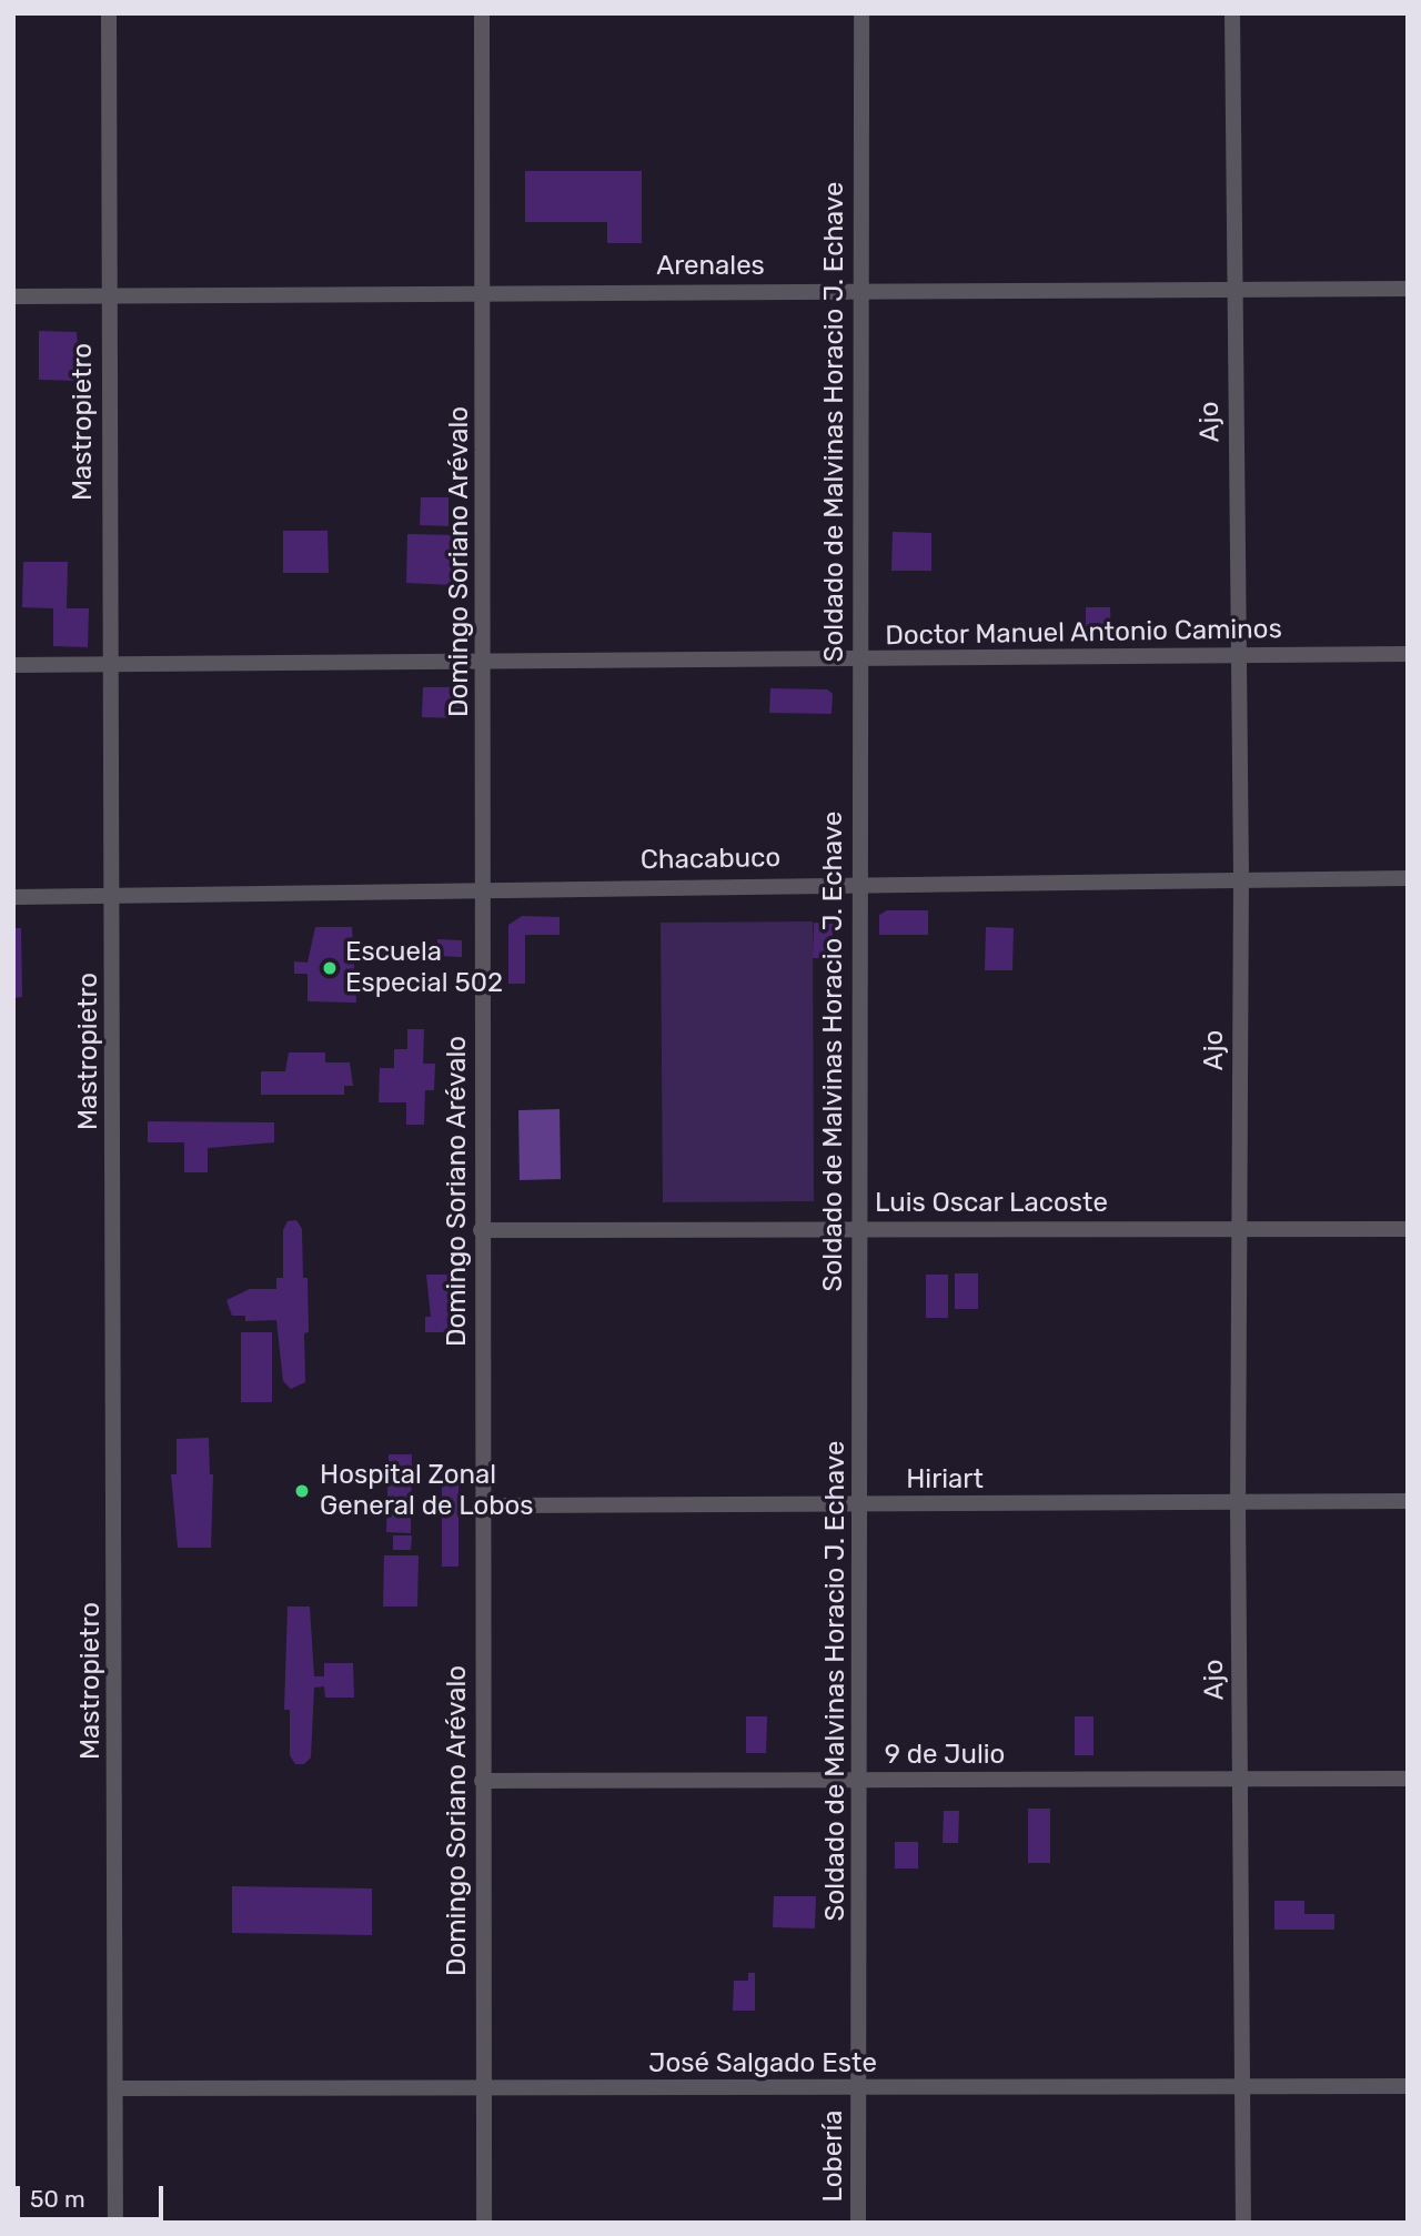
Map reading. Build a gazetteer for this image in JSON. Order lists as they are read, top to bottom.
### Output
{
  "streets": {
    "street": [
      "Arenales",
      "Mastropietro",
      "Soldado de Malvinas Horacio J. Echave",
      "Ajo",
      "Domingo Soriano Arévalo",
      "Doctor Manuel Antonio Caminos",
      "Chacabuco",
      "Luis Oscar Lacoste",
      "Hiriart",
      "9 de Julio",
      "José Salgado Este",
      "Lobería"
    ]
  },
  "crossings": [
    ["Arenales", "Mastropietro"],
    ["Arenales", "Soldado de Malvinas Horacio J. Echave"],
    ["Arenales", "Ajo"],
    ["Arenales", "Domingo Soriano Arévalo"],
    ["Mastropietro", "Doctor Manuel Antonio Caminos"],
    ["Mastropietro", "Chacabuco"],
    ["Mastropietro", "José Salgado Este"],
    ["Soldado de Malvinas Horacio J. Echave", "Doctor Manuel Antonio Caminos"],
    ["Soldado de Malvinas Horacio J. Echave", "Chacabuco"],
    ["Soldado de Malvinas Horacio J. Echave", "Luis Oscar Lacoste"],
    ["Soldado de Malvinas Horacio J. Echave", "Hiriart"],
    ["Soldado de Malvinas Horacio J. Echave", "9 de Julio"],
    ["Soldado de Malvinas Horacio J. Echave", "José Salgado Este"],
    ["Soldado de Malvinas Horacio J. Echave", "Lobería"],
    ["Ajo", "Doctor Manuel Antonio Caminos"],
    ["Ajo", "Chacabuco"],
    ["Ajo", "Luis Oscar Lacoste"],
    ["Ajo", "Hiriart"],
    ["Ajo", "9 de Julio"],
    ["Ajo", "José Salgado Este"],
    ["Domingo Soriano Arévalo", "Doctor Manuel Antonio Caminos"],
    ["Domingo Soriano Arévalo", "Chacabuco"],
    ["Domingo Soriano Arévalo", "Luis Oscar Lacoste"],
    ["Domingo Soriano Arévalo", "Hiriart"],
    ["Domingo Soriano Arévalo", "9 de Julio"],
    ["Domingo Soriano Arévalo", "José Salgado Este"],
    ["José Salgado Este", "Lobería"]
  ],
  "places": ["Escuela Especial 502", "Hospital Zonal General de Lobos"],
  "scale_bar": "50 m"
}
